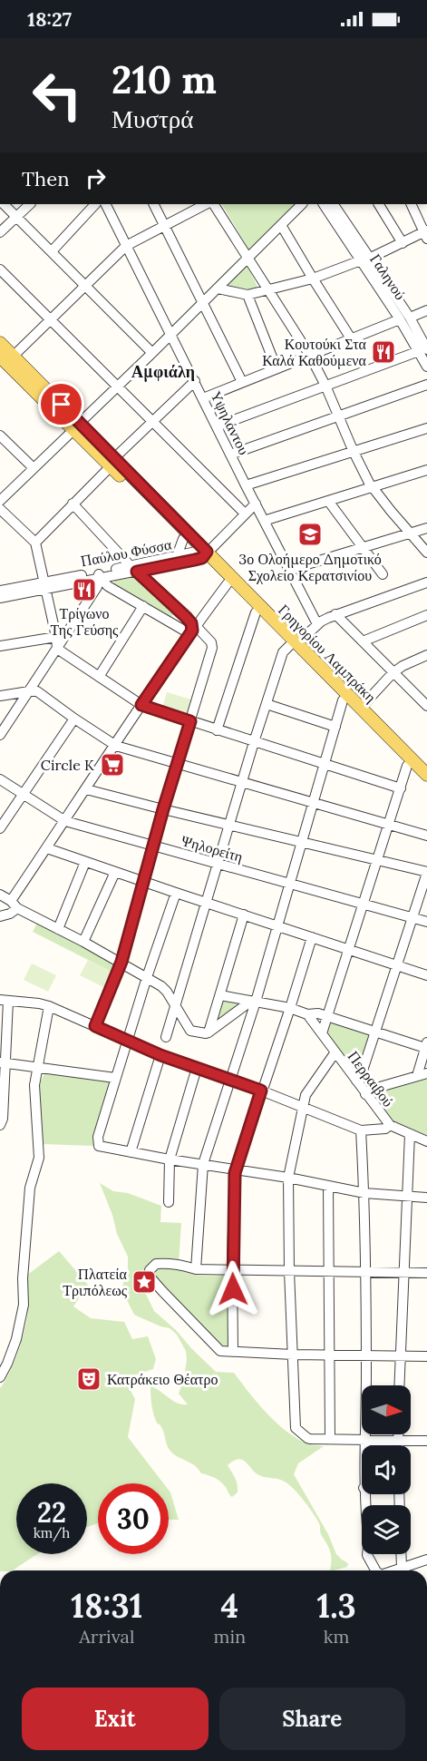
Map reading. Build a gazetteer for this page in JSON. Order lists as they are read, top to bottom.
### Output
{
  "streets": {
    "main road": ["Γρηγορίου Λαμπράκη"],
    "street": [
      "Γαληνού",
      "Υψηλάντου",
      "Παύλου Φύσσα",
      "Ψηλορείτη",
      "Περραιβού"
    ]
  },
  "crossings": [
    ["Παύλου Φύσσα", "Γρηγορίου Λαμπράκη"]
  ],
  "districts": ["Αμφιάλη"],
  "places": {
    "restaurant": ["Κουτούκι Στα Καλά Καθούμενα", "Τρίγωνο Της Γεύσης"],
    "school or university": ["3ο Ολοήμερο Δημοτικό Σχολείο Κερατσινίου"],
    "supermarket": ["Circle K"],
    "place": ["Πλατεία Τριπόλεως"],
    "theatre": ["Κατράκειο Θέατρο"]
  },
  "north": "right",
  "page": {
    "status": "18:27",
    "turn": ["210 m", "Μυστρά"],
    "then": "Then",
    "speed": "22 km/h",
    "limit": "30",
    "eta": [
      "18:31",
      "Arrival",
      "4",
      "min",
      "1.3",
      "km"
    ],
    "buttons": ["Exit", "Share"]
  }
}
